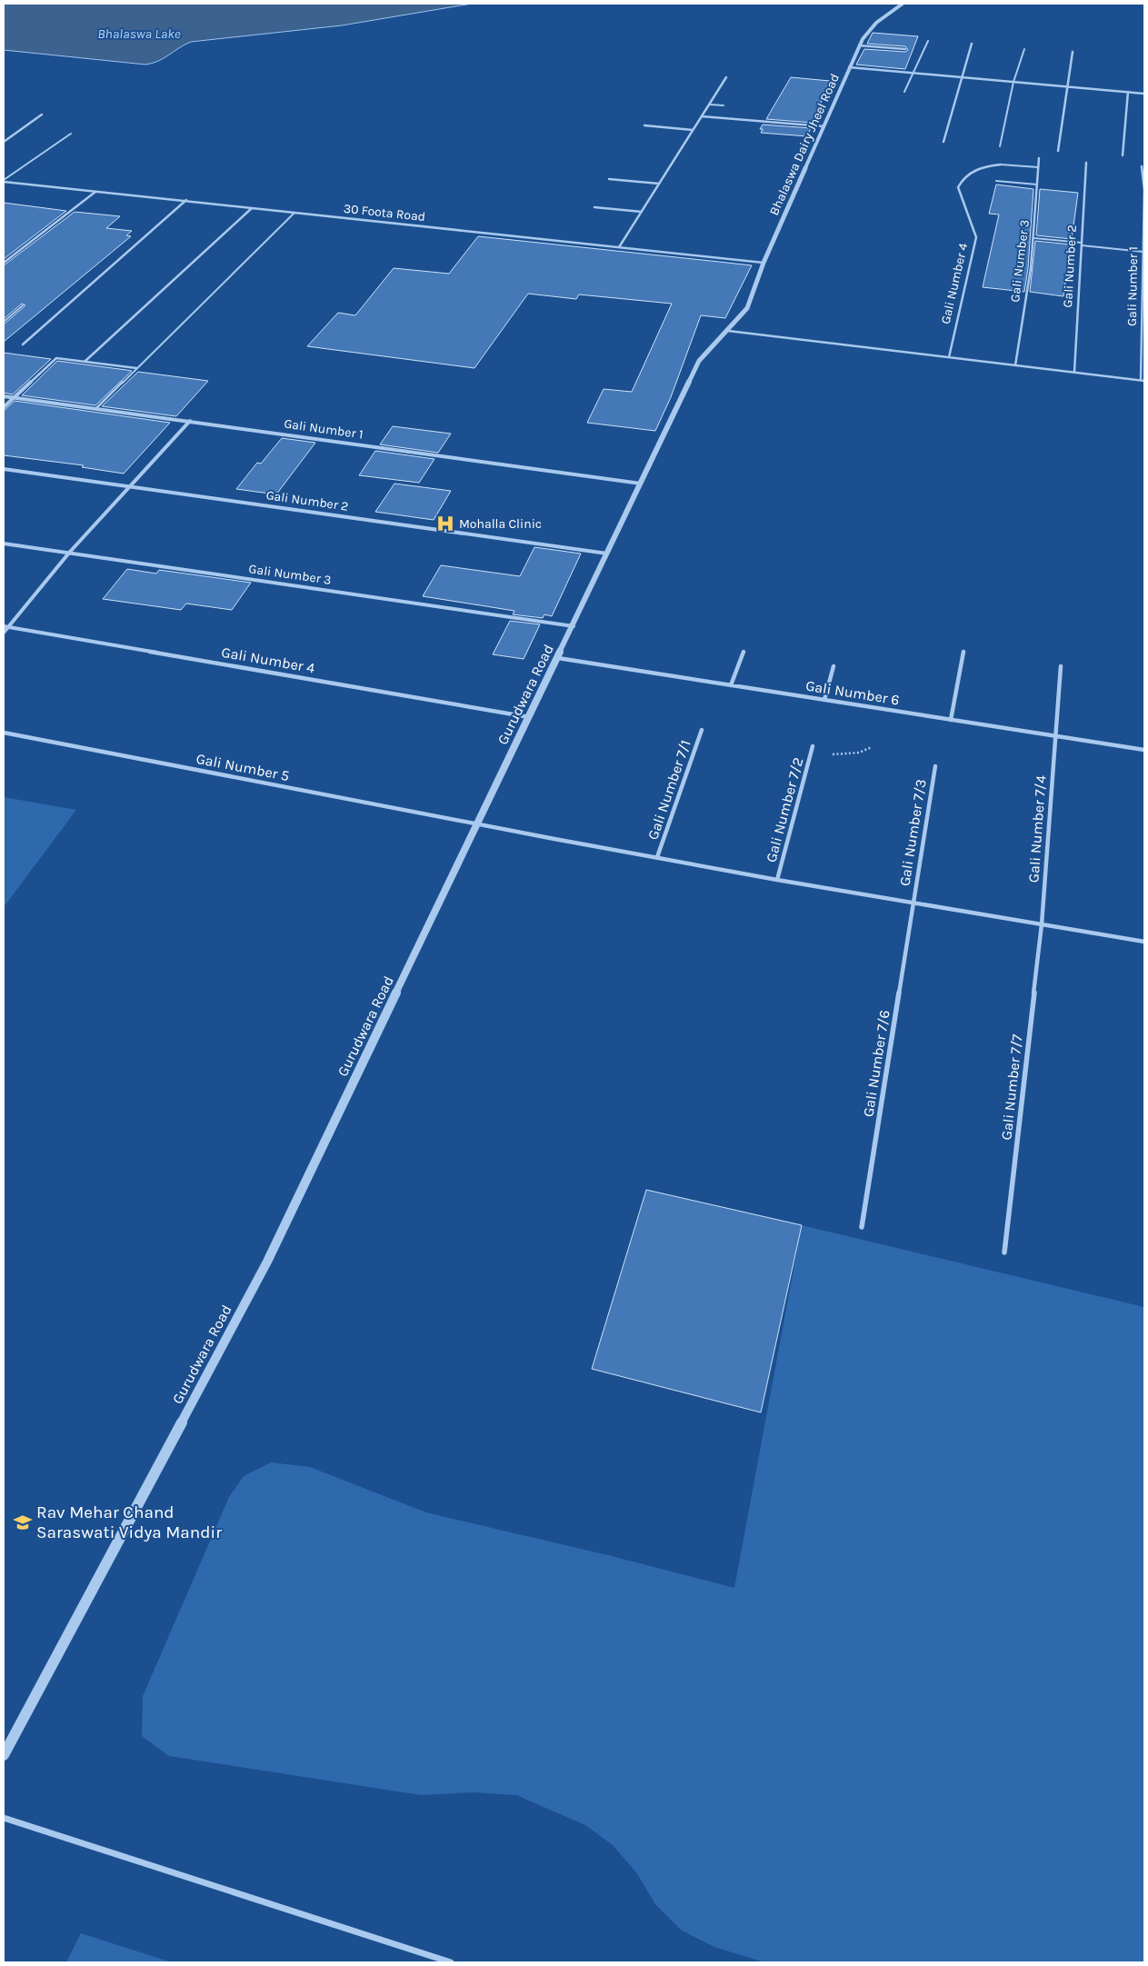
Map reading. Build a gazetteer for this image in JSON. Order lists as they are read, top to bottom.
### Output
{
  "streets": {
    "street": [
      "Bhalaswa Dairy Jheel Road",
      "30 Foota Road",
      "Gali Number 3",
      "Gali Number 2",
      "Gali Number 4",
      "Gali Number 1",
      "Gali Number 6",
      "Gurudwara Road",
      "Gali Number 5",
      "Gali Number 7/1",
      "Gali Number 7/2",
      "Gali Number 7/4",
      "Gali Number 7/3",
      "Gali Number 7/6",
      "Gali Number 7/7"
    ]
  },
  "crossings": [
    ["Bhalaswa Dairy Jheel Road", "30 Foota Road"],
    ["Bhalaswa Dairy Jheel Road", "Gurudwara Road"],
    ["Gali Number 3", "Gurudwara Road"],
    ["Gali Number 2", "Gurudwara Road"],
    ["Gali Number 4", "Gurudwara Road"],
    ["Gali Number 1", "Gurudwara Road"],
    ["Gali Number 6", "Gurudwara Road"],
    ["Gali Number 6", "Gali Number 7/4"],
    ["Gurudwara Road", "Gali Number 5"],
    ["Gali Number 5", "Gali Number 7/1"],
    ["Gali Number 5", "Gali Number 7/2"],
    ["Gali Number 5", "Gali Number 7/4"],
    ["Gali Number 5", "Gali Number 7/3"],
    ["Gali Number 5", "Gali Number 7/6"],
    ["Gali Number 5", "Gali Number 7/7"],
    ["Gali Number 7/4", "Gali Number 7/7"],
    ["Gali Number 7/3", "Gali Number 7/6"]
  ],
  "water": ["Bhalaswa Lake"],
  "places": {
    "hospital": ["Mohalla Clinic"],
    "school or university": ["Rav Mehar Chand Saraswati Vidya Mandir"]
  }
}
